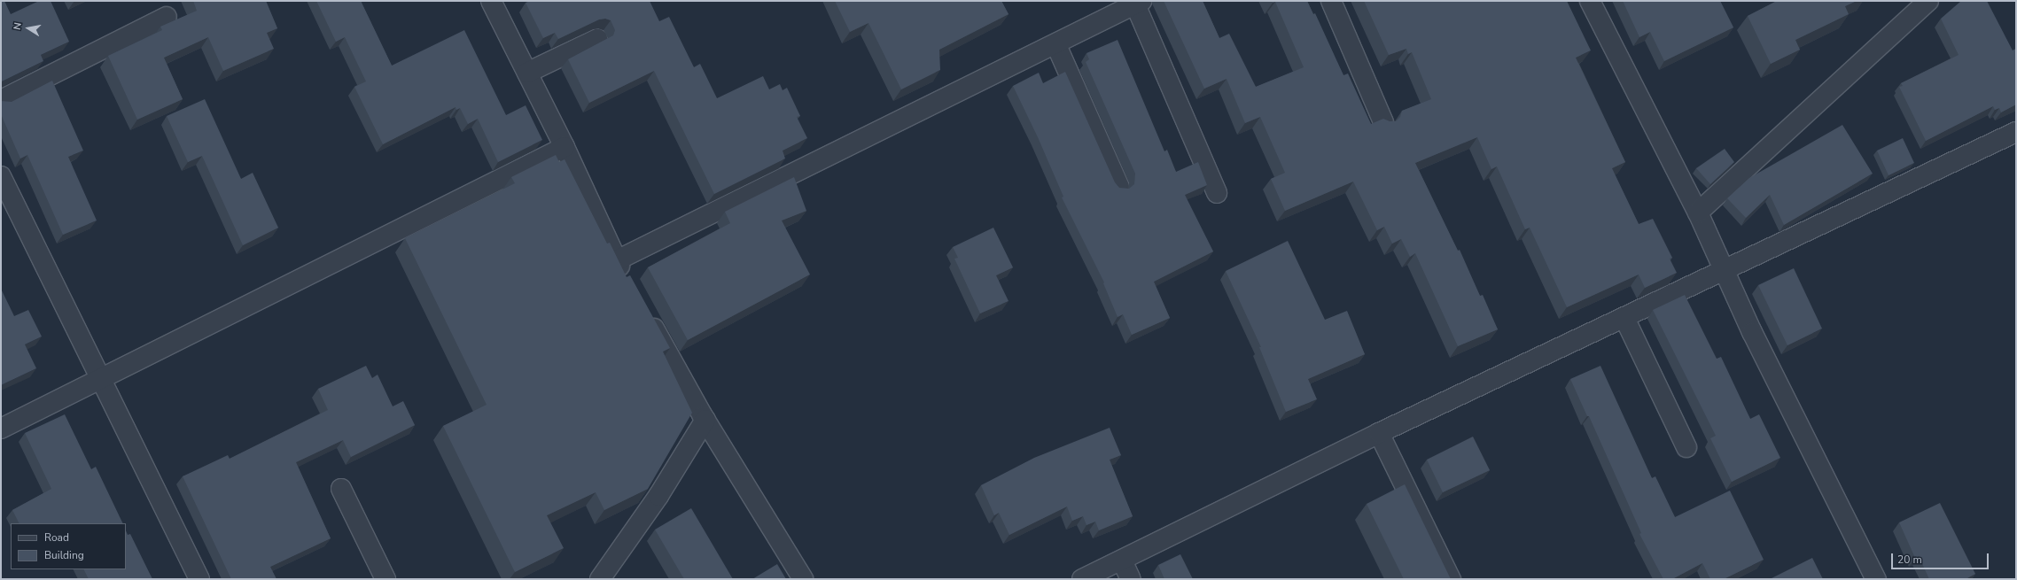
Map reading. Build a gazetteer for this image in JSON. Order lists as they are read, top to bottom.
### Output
{
  "legend": ["Road", "Building"],
  "scale_bar": "20 m",
  "north": "left"
}
